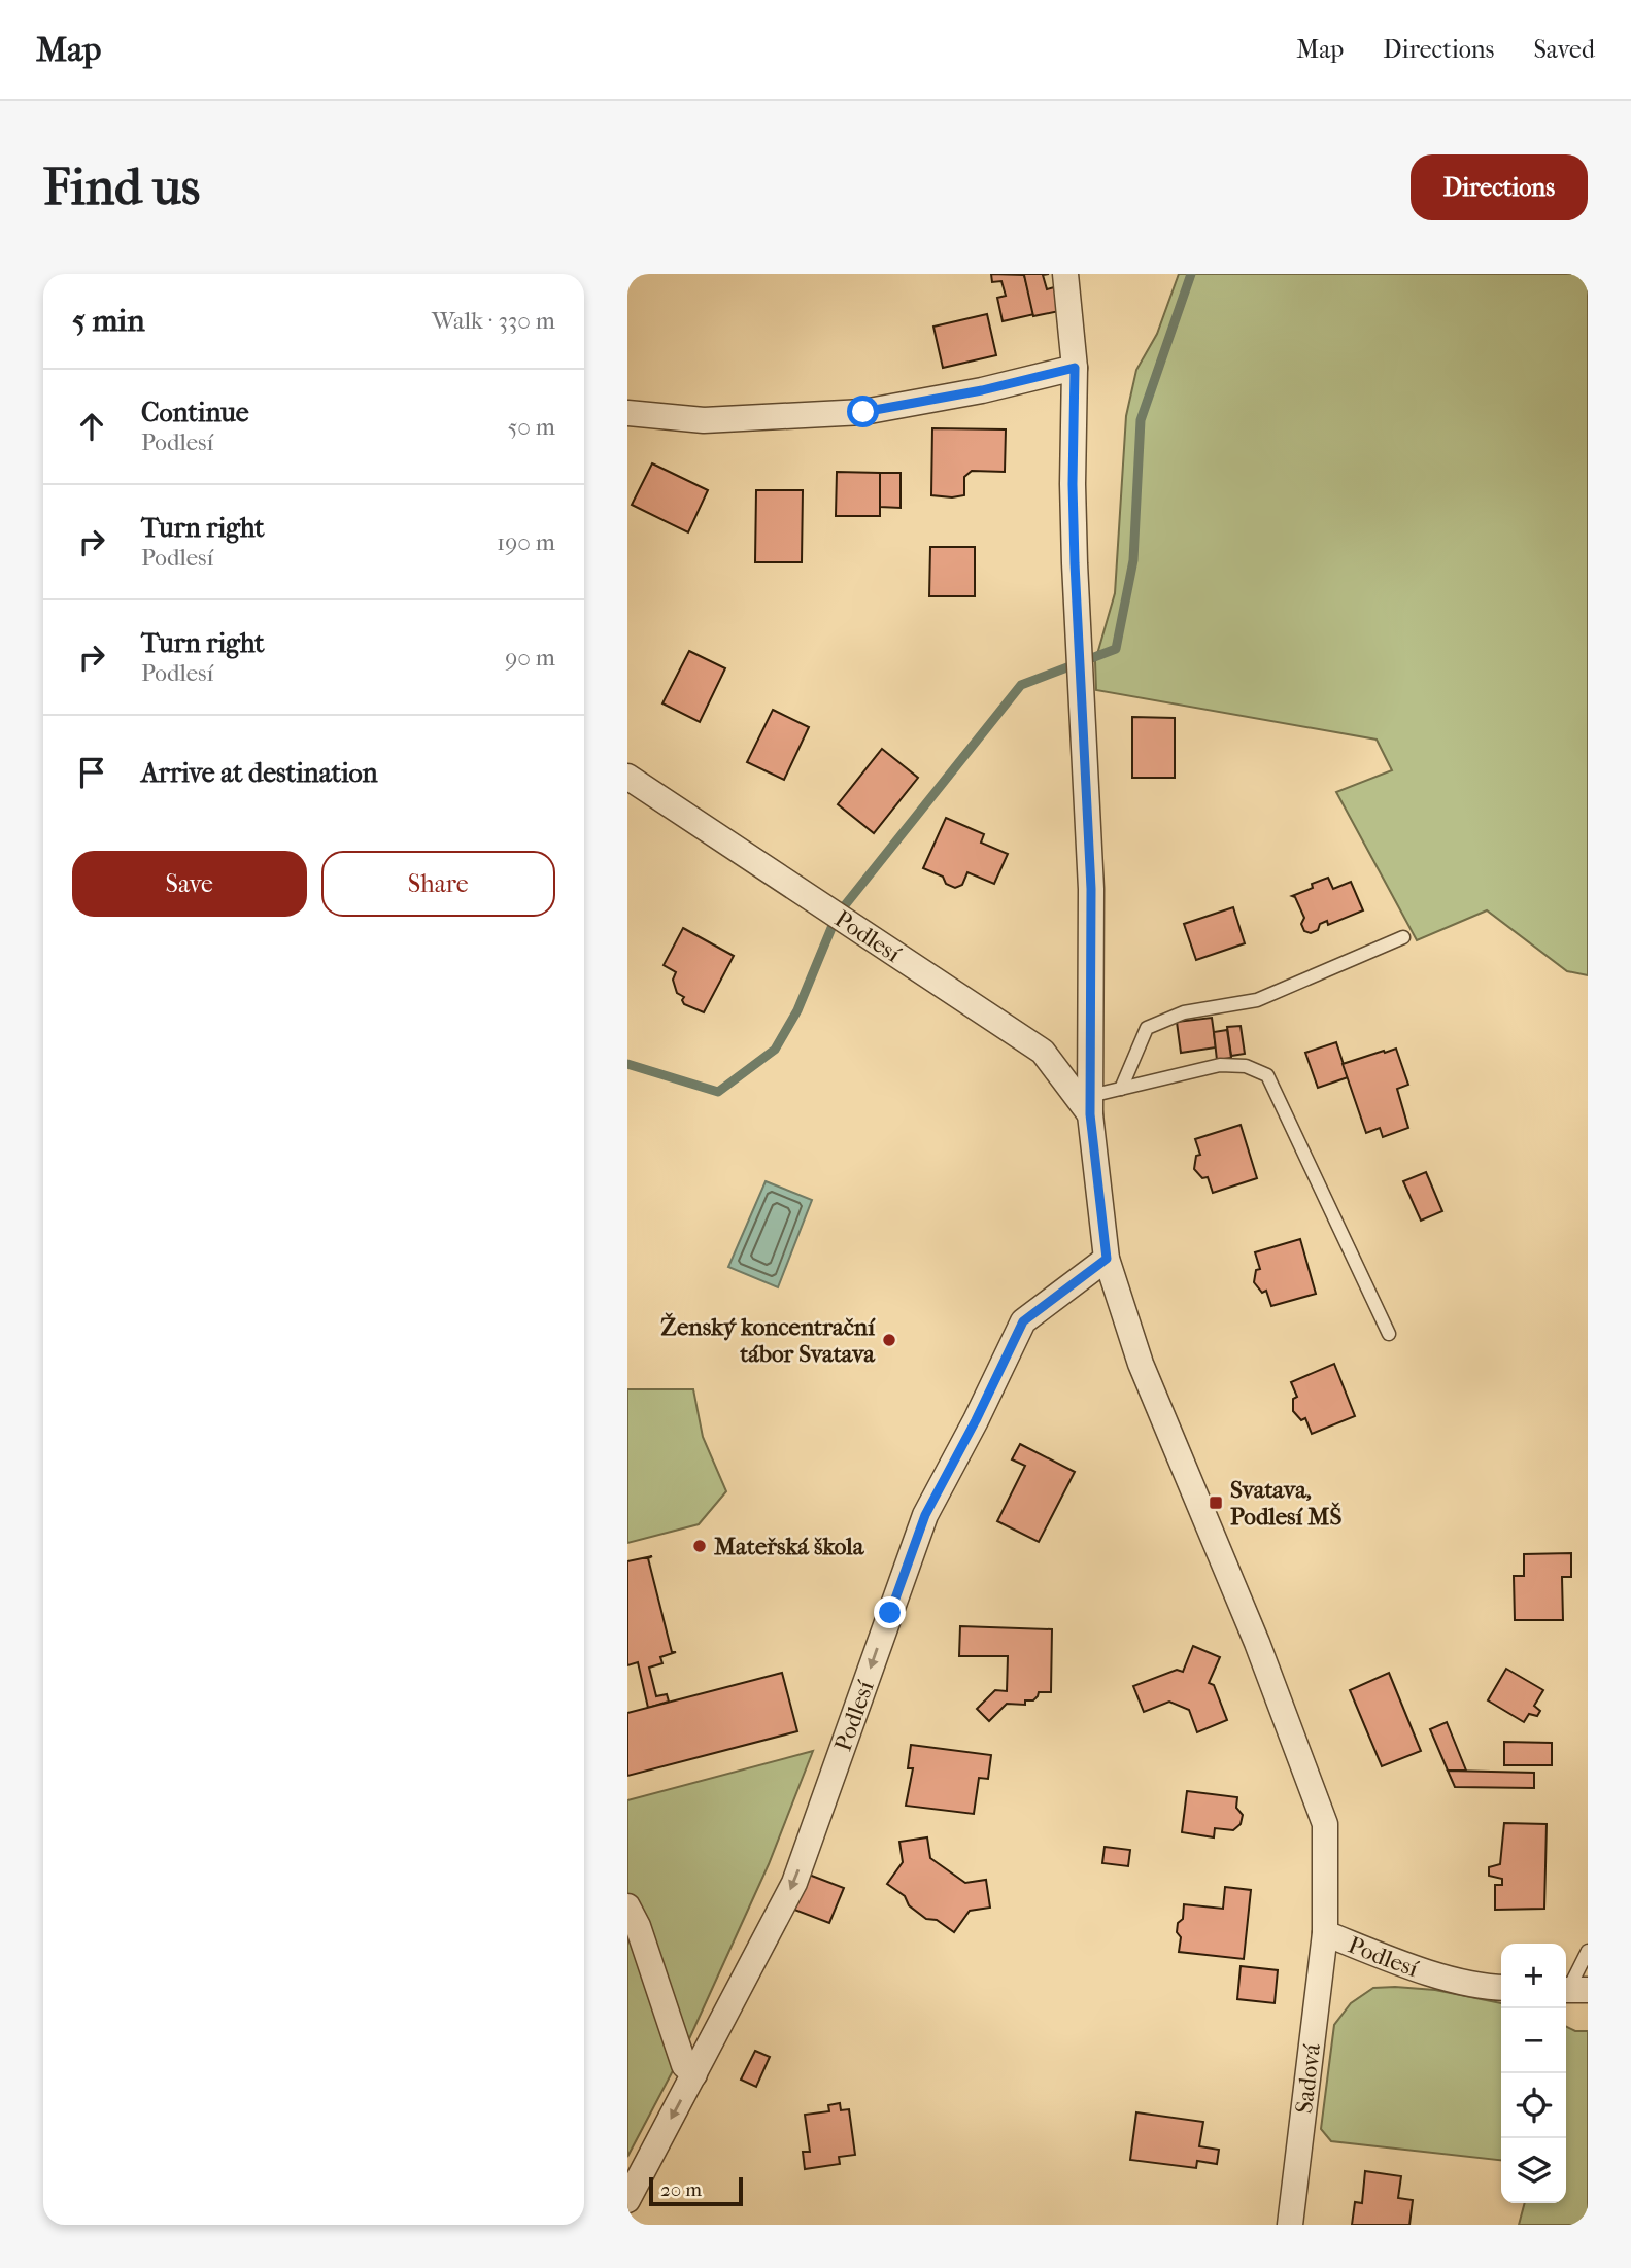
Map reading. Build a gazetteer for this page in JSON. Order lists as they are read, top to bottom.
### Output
{
  "streets": {
    "street": ["Podlesí", "Sadová"]
  },
  "crossings": [
    ["Podlesí", "Sadová"]
  ],
  "places": {
    "other": ["Ženský koncentrační tábor Svatava", "Mateřská škola"],
    "transit": ["Svatava, Podlesí MŠ"]
  },
  "scale_bar": "20 m",
  "page": {
    "header": "Map",
    "nav": ["Map", "Directions", "Saved"],
    "buttons": [
      "Directions",
      ["Save", "Share"]
    ],
    "title": "Find us",
    "heading": ["5 min", "Walk · 330 m"],
    "list": [
      ["Continue", "Podlesí", "50 m"],
      ["Turn right", "Podlesí", "190 m"],
      ["Turn right", "Podlesí", "90 m"],
      "Arrive at destination"
    ],
    "map_buttons": ["+", "−"],
    "scale": "20 m"
  }
}
